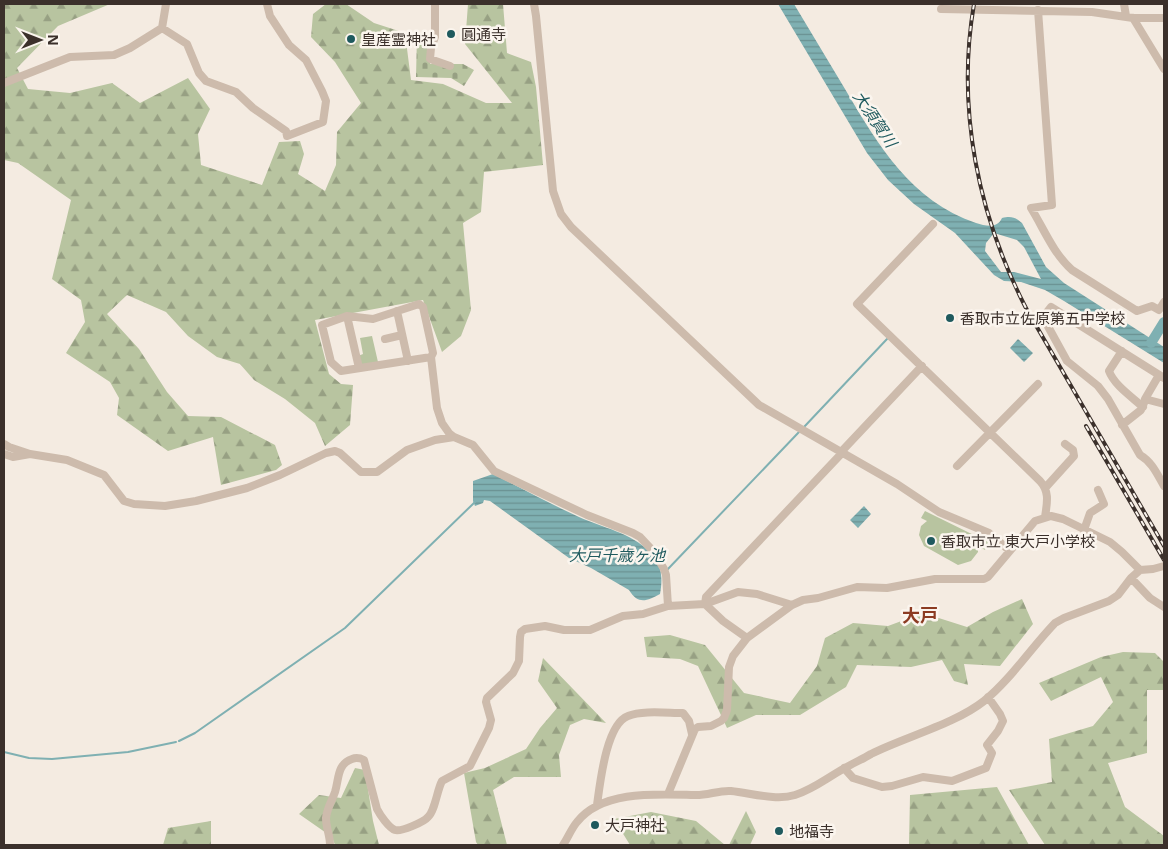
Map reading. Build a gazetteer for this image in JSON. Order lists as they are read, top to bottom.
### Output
{
  "districts": ["大戸"],
  "water": ["大須賀川", "大戸千歳ヶ池"],
  "places": [
    "圓通寺",
    "皇産霊神社",
    "香取市立佐原第五中学校",
    "香取市立 東大戸小学校",
    "大戸神社",
    "地福寺"
  ],
  "north": "right"
}
